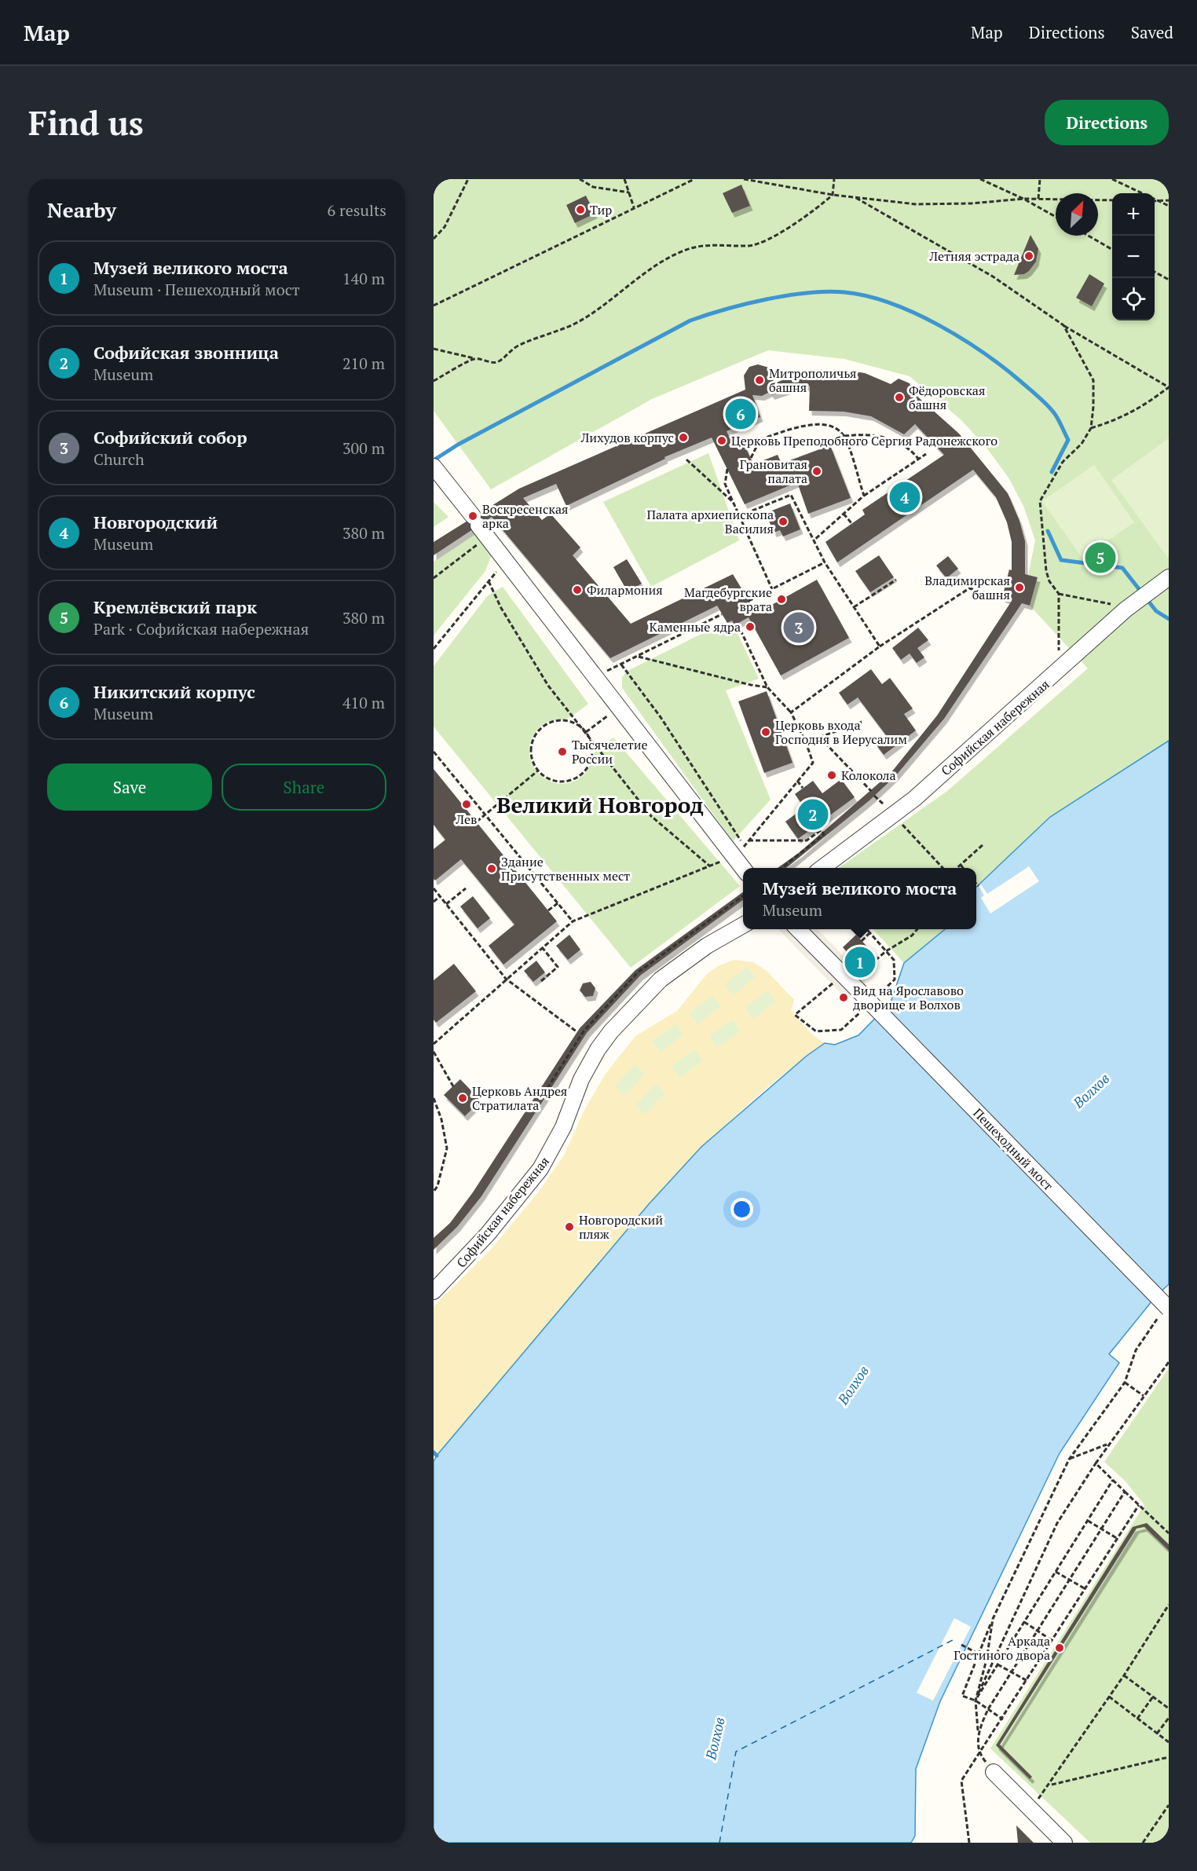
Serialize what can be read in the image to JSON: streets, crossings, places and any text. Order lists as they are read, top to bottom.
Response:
{
  "streets": {
    "street": ["Софийская набережная", "Пешеходный мост"]
  },
  "districts": ["Великий Новгород"],
  "water": ["Волхов"],
  "places": [
    "Тир",
    "Летняя эстрада",
    "Митрополичья башня",
    "Фёдоровская башня",
    "Лихудов корпус",
    "Церковь Преподобного Сергия Радонежского",
    "Грановитая палата",
    "Воскресенская арка",
    "Палата архиепископа Василия",
    "Владимирская башня",
    "Филармония",
    "Магдебургские врата",
    "Каменные ядра",
    "Церковь входа Господня в Иерусалим",
    "Тысячелетие России",
    "Колокола",
    "Лев",
    "Здание Присутственных мест",
    "Вид на Ярославово дворище и Волхов",
    "Церковь Андрея Стратилата",
    "Новгородский пляж",
    "Аркада Гостиного двора"
  ],
  "north": "top right",
  "page": {
    "header": "Map",
    "nav": ["Map", "Directions", "Saved"],
    "buttons": [
      "Directions",
      ["Save", "Share"]
    ],
    "title": "Find us",
    "heading": ["Nearby", "6 results"],
    "map_buttons": ["+", "−"],
    "list": [
      {
        "mark": "1",
        "name": "Музей великого моста",
        "note": "Museum · Пешеходный мост",
        "value": "140 m"
      },
      {
        "mark": "2",
        "name": "Софийская звонница",
        "note": "Museum",
        "value": "210 m"
      },
      {
        "mark": "3",
        "name": "Софийский собор",
        "note": "Church",
        "value": "300 m"
      },
      {
        "mark": "4",
        "name": "Новгородский",
        "note": "Museum",
        "value": "380 m"
      },
      {
        "mark": "5",
        "name": "Кремлёвский парк",
        "note": "Park · Софийская набережная",
        "value": "380 m"
      },
      {
        "mark": "6",
        "name": "Никитский корпус",
        "note": "Museum",
        "value": "410 m"
      }
    ],
    "pins": [
      "6",
      "4",
      "5",
      "3",
      "2",
      "1"
    ],
    "popup": ["Музей великого моста", "Museum"]
  }
}
